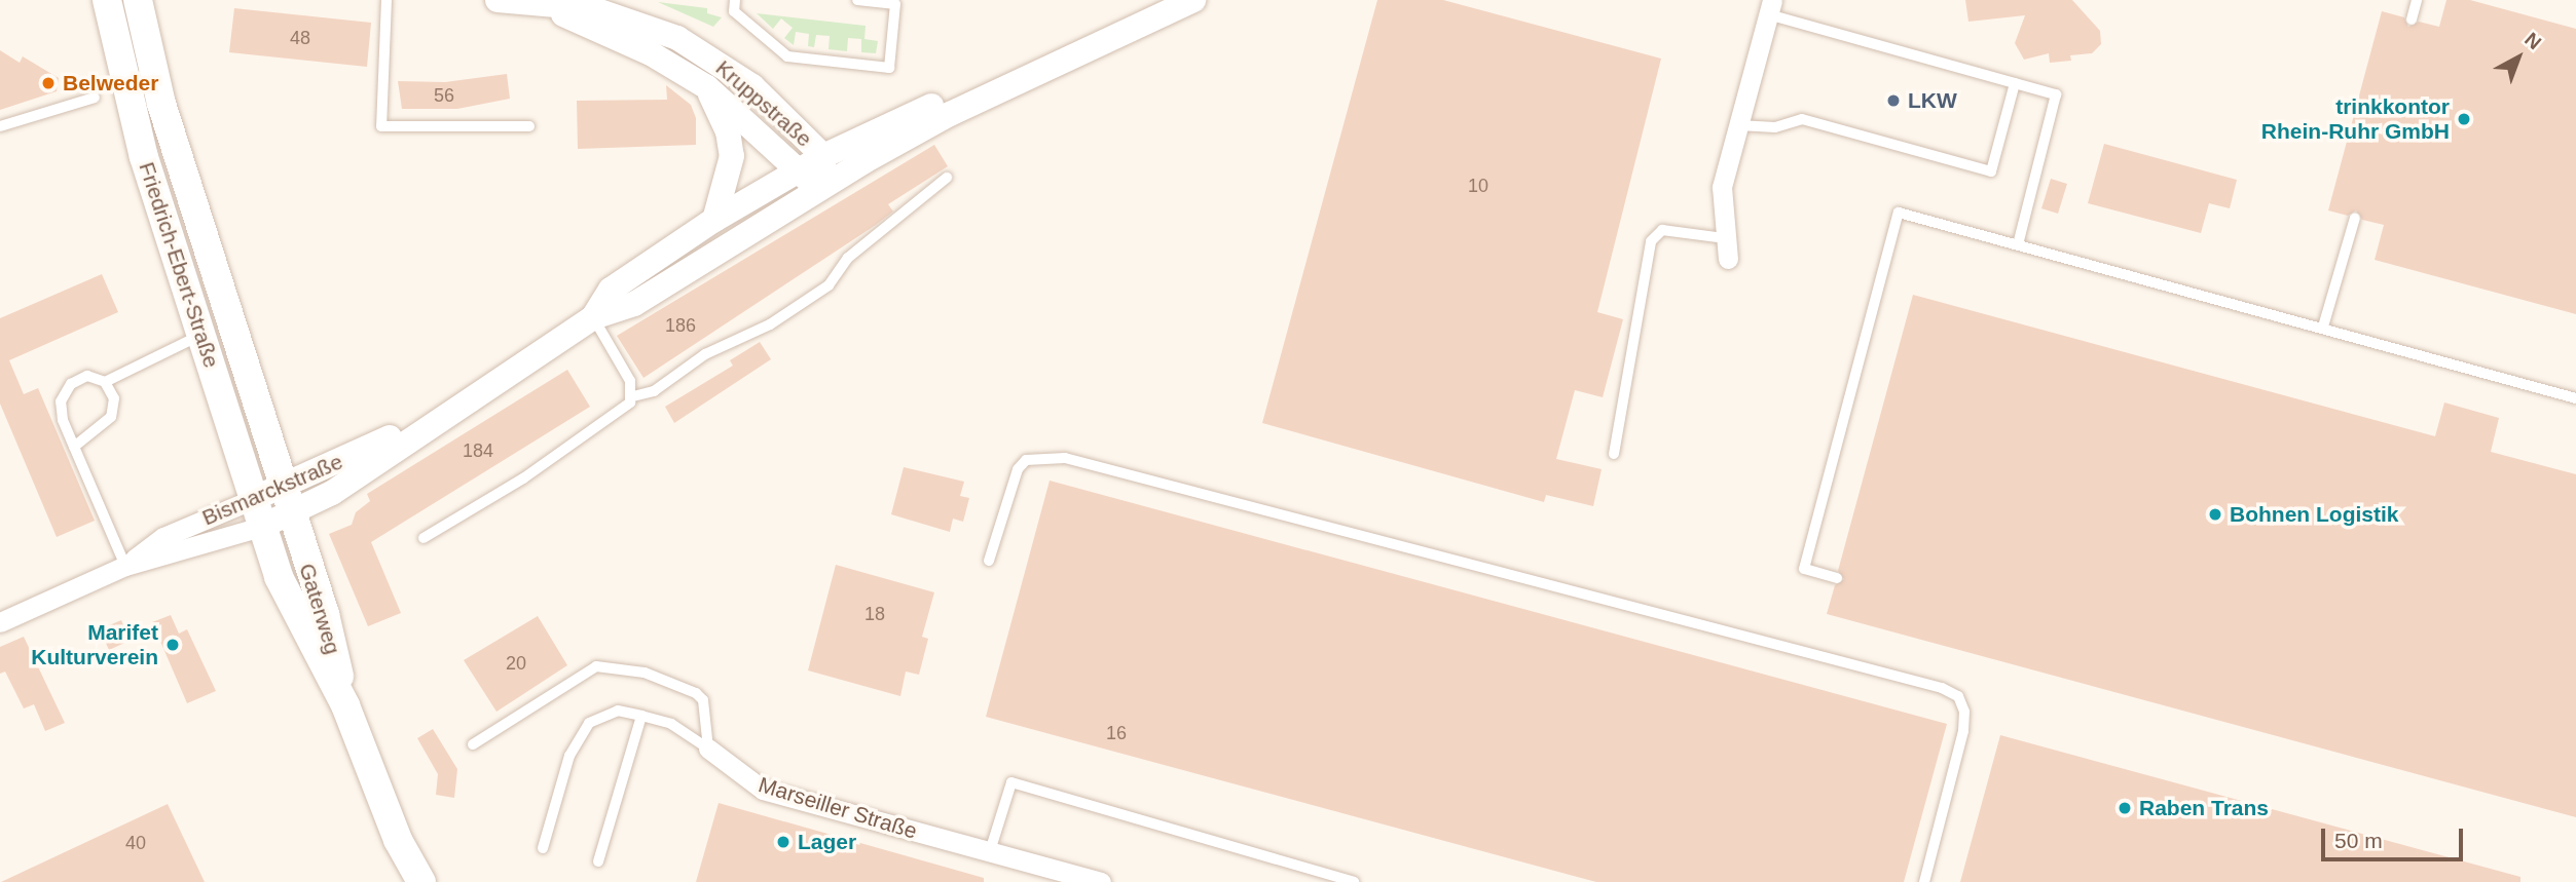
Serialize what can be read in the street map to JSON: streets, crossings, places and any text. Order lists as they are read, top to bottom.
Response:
{
  "streets": {
    "main road": ["Friedrich-Ebert-Straße", "Gaterweg"],
    "street": ["Kruppstraße", "Bismarckstraße", "Marseiller Straße"]
  },
  "crossings": [
    ["Kruppstraße", "Bismarckstraße"],
    ["Friedrich-Ebert-Straße", "Bismarckstraße"],
    ["Friedrich-Ebert-Straße", "Gaterweg"],
    ["Bismarckstraße", "Gaterweg"]
  ],
  "places": [
    "Belweder",
    "LKW",
    "trinkkontor Rhein-Ruhr GmbH",
    "Bohnen Logistik",
    "Marifet Kulturverein",
    "Raben Trans",
    "Lager"
  ],
  "house_numbers": [
    "48",
    "56",
    "10",
    "186",
    "184",
    "18",
    "20",
    "16",
    "40"
  ],
  "scale_bar": "50 m",
  "north": "top right"
}
